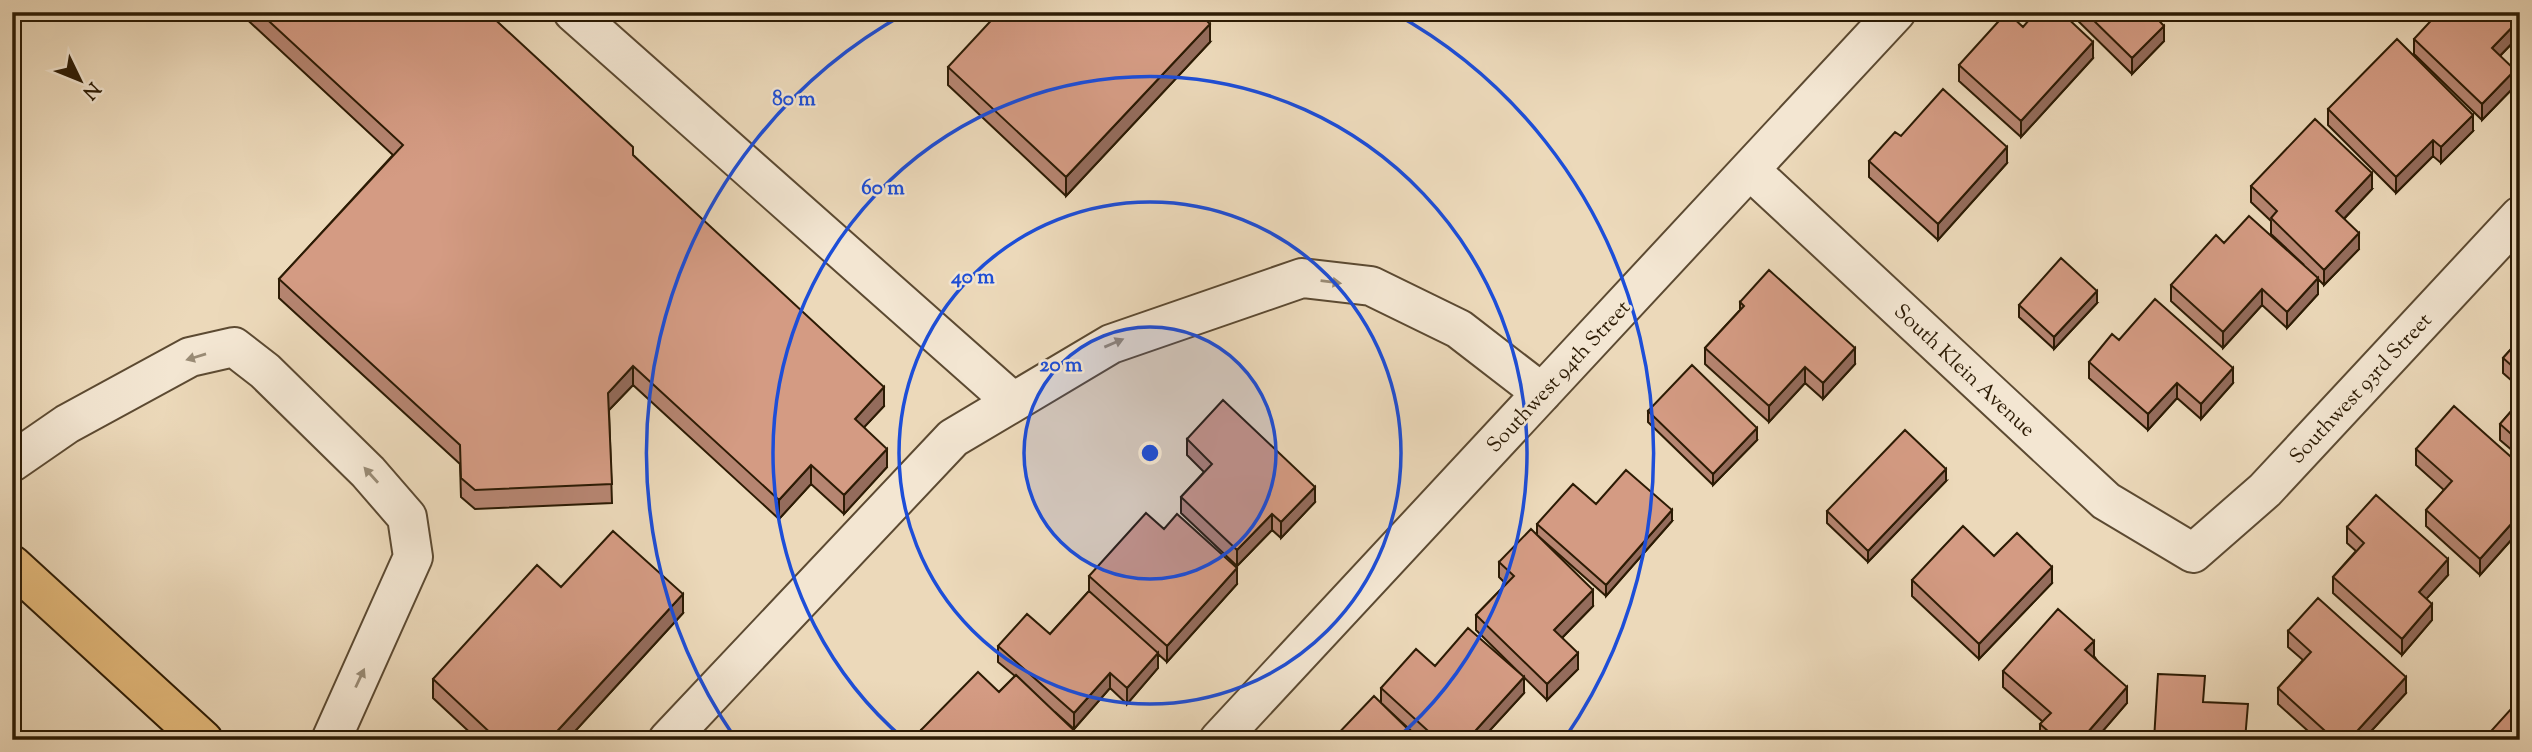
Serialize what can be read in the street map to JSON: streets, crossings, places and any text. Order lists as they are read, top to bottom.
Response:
{
  "streets": {
    "street": ["South Klein Avenue", "Southwest 94th Street", "Southwest 93rd Street"]
  },
  "crossings": [
    ["South Klein Avenue", "Southwest 94th Street"],
    ["South Klein Avenue", "Southwest 93rd Street"]
  ],
  "north": "bottom right",
  "rings": [
    "80 m",
    "60 m",
    "40 m",
    "20 m"
  ]
}
